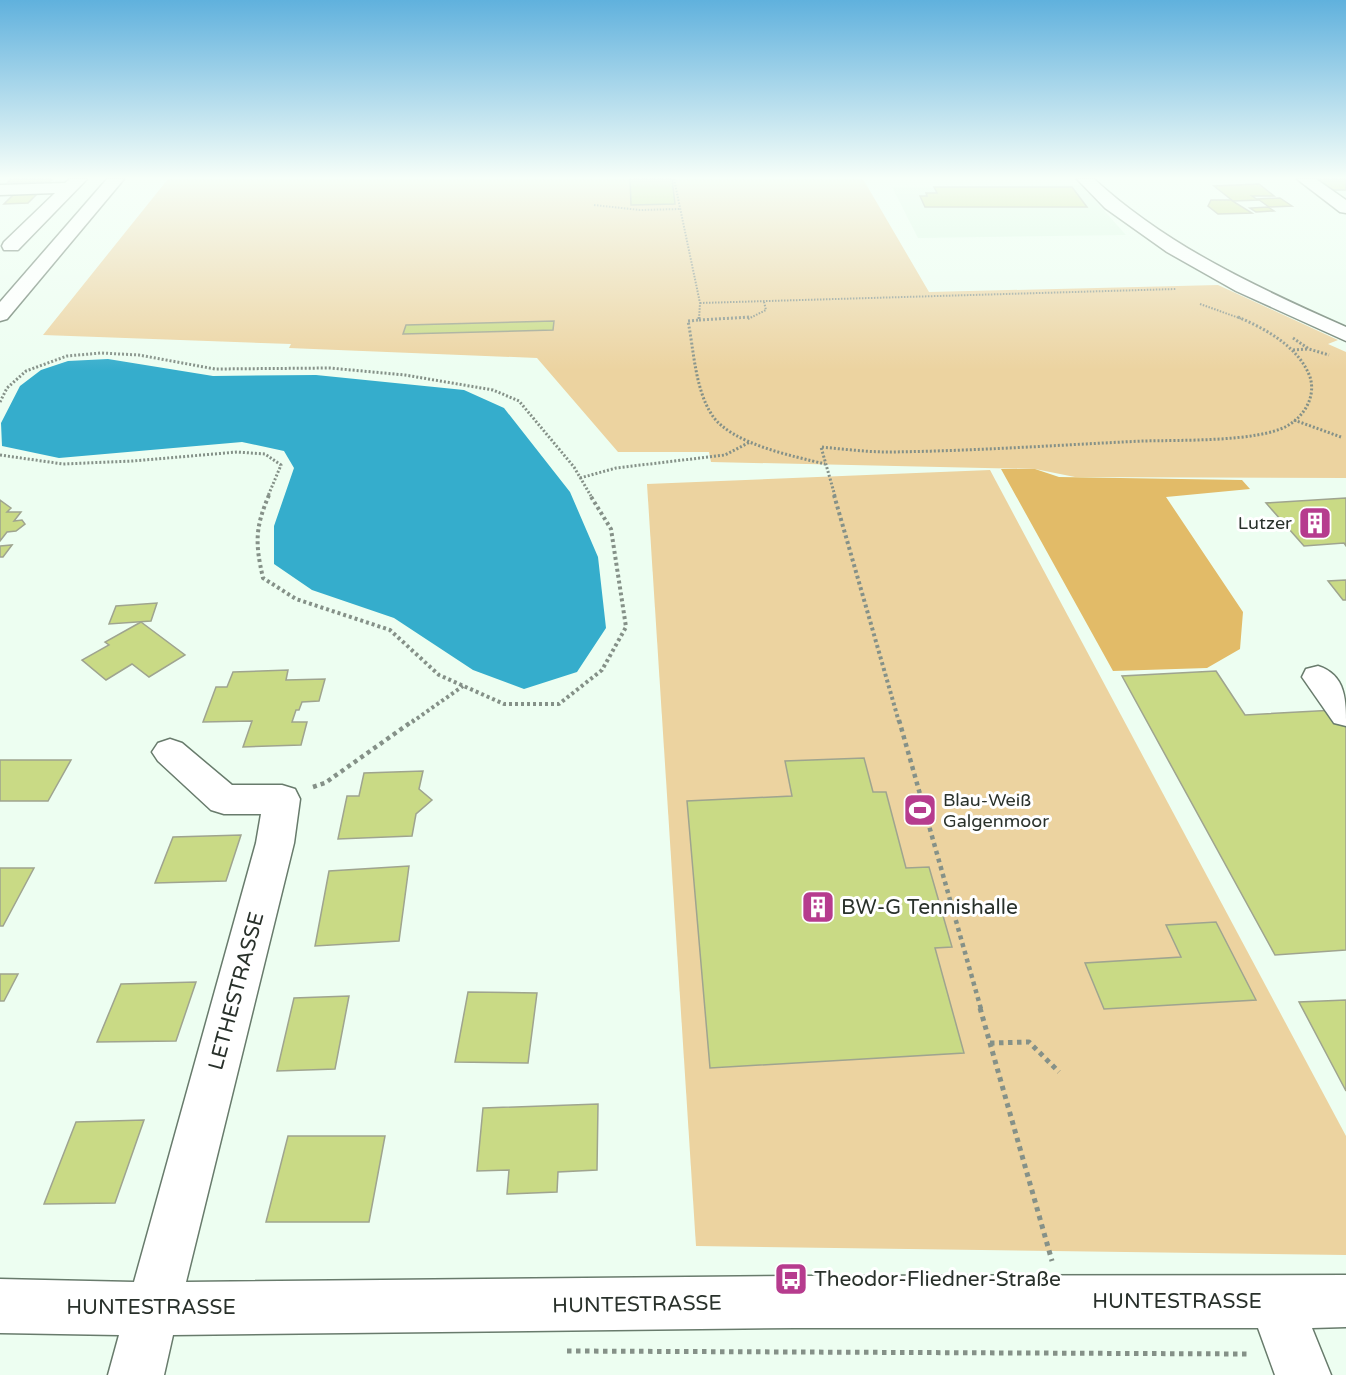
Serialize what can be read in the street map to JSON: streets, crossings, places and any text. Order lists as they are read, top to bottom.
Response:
{
  "streets": {
    "street": ["LETHESTRASSE", "HUNTESTRASSE"]
  },
  "crossings": [
    ["LETHESTRASSE", "HUNTESTRASSE"]
  ],
  "places": {
    "building": ["Lutzer", "BW-G Tennishalle"],
    "sports": ["Blau-Weiß Galgenmoor"],
    "bus stop": ["Theodor-Fliedner-Straße"]
  }
}
